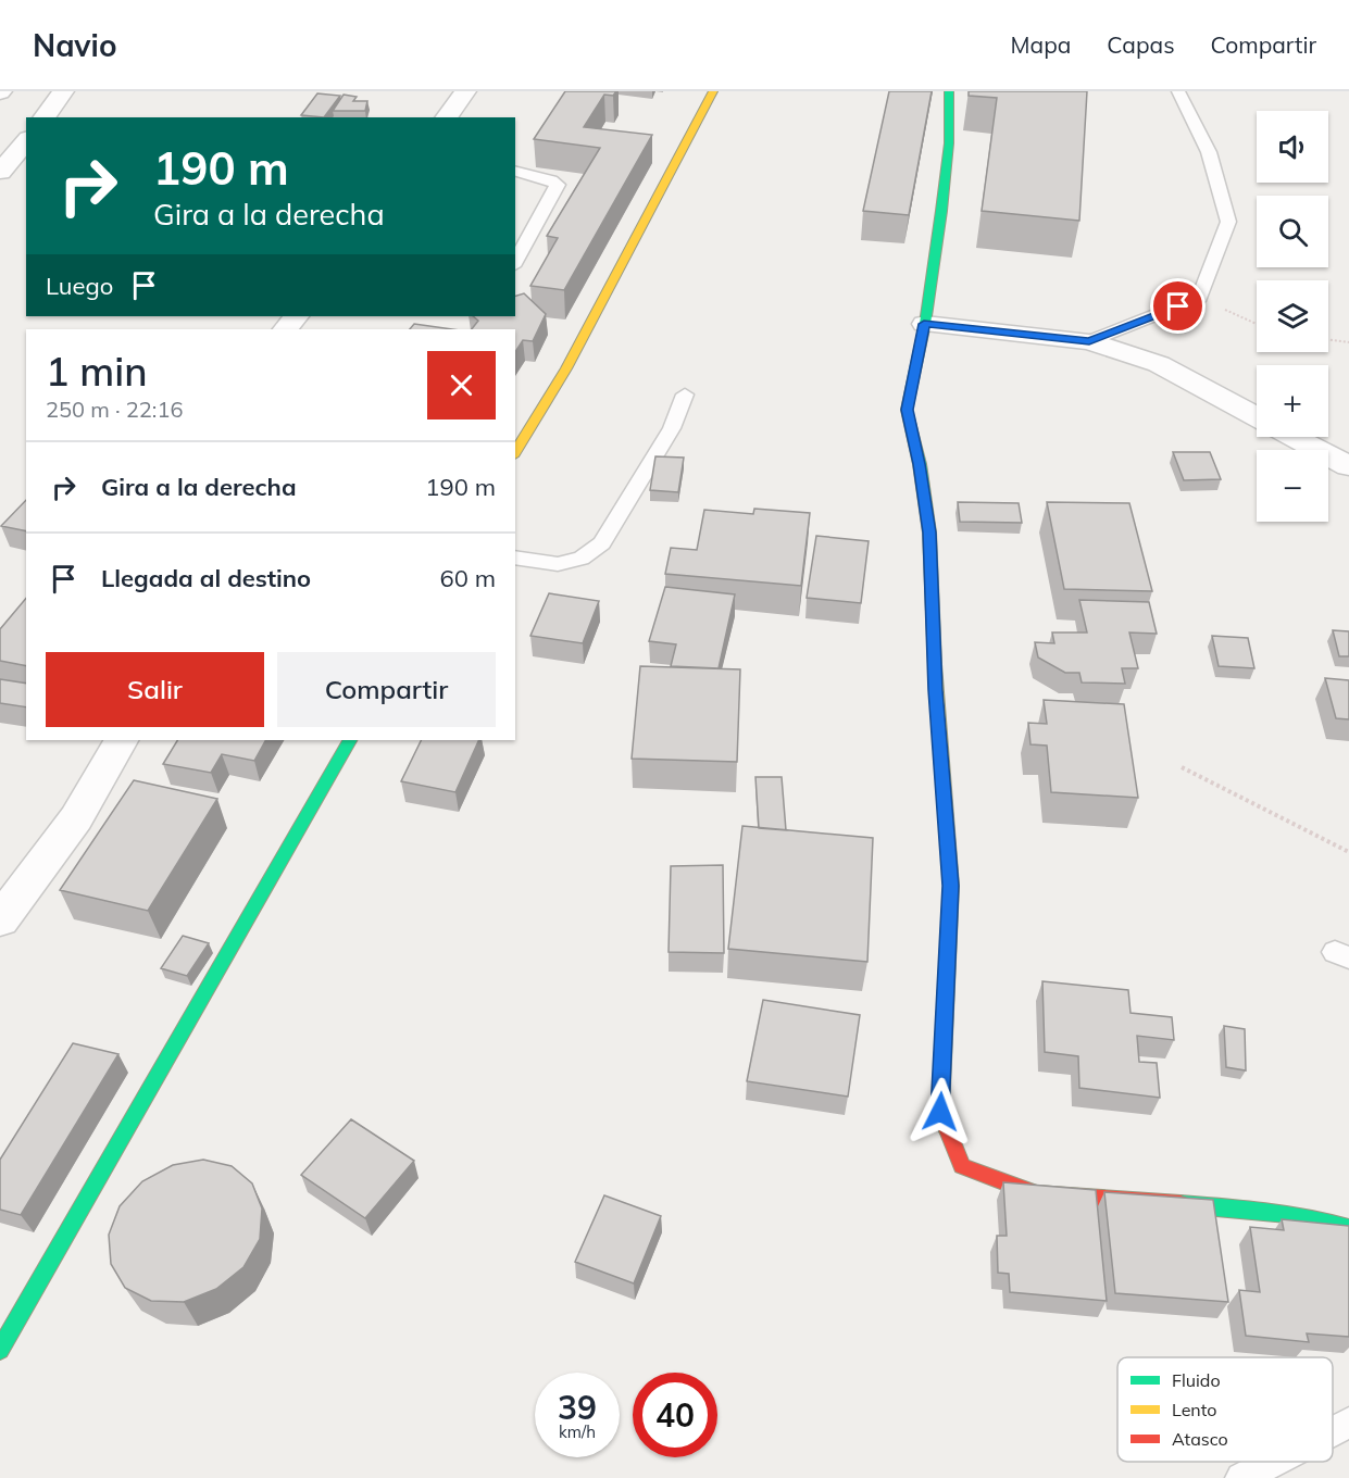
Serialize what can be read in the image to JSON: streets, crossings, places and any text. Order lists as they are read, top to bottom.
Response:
{
  "legend": ["Fluido", "Lento", "Atasco"],
  "page": {
    "header": "Navio",
    "nav": ["Mapa", "Capas", "Compartir"],
    "map_buttons": ["+", "−"],
    "turn": ["190 m", "Gira a la derecha"],
    "then": "Luego",
    "heading": ["1 min", "250 m · 22:16"],
    "list": [
      {
        "name": "Gira a la derecha",
        "value": "190 m"
      },
      {
        "name": "Llegada al destino",
        "value": "60 m"
      }
    ],
    "buttons": ["Salir", "Compartir"],
    "speed": "39 km/h",
    "limit": "40"
  }
}
